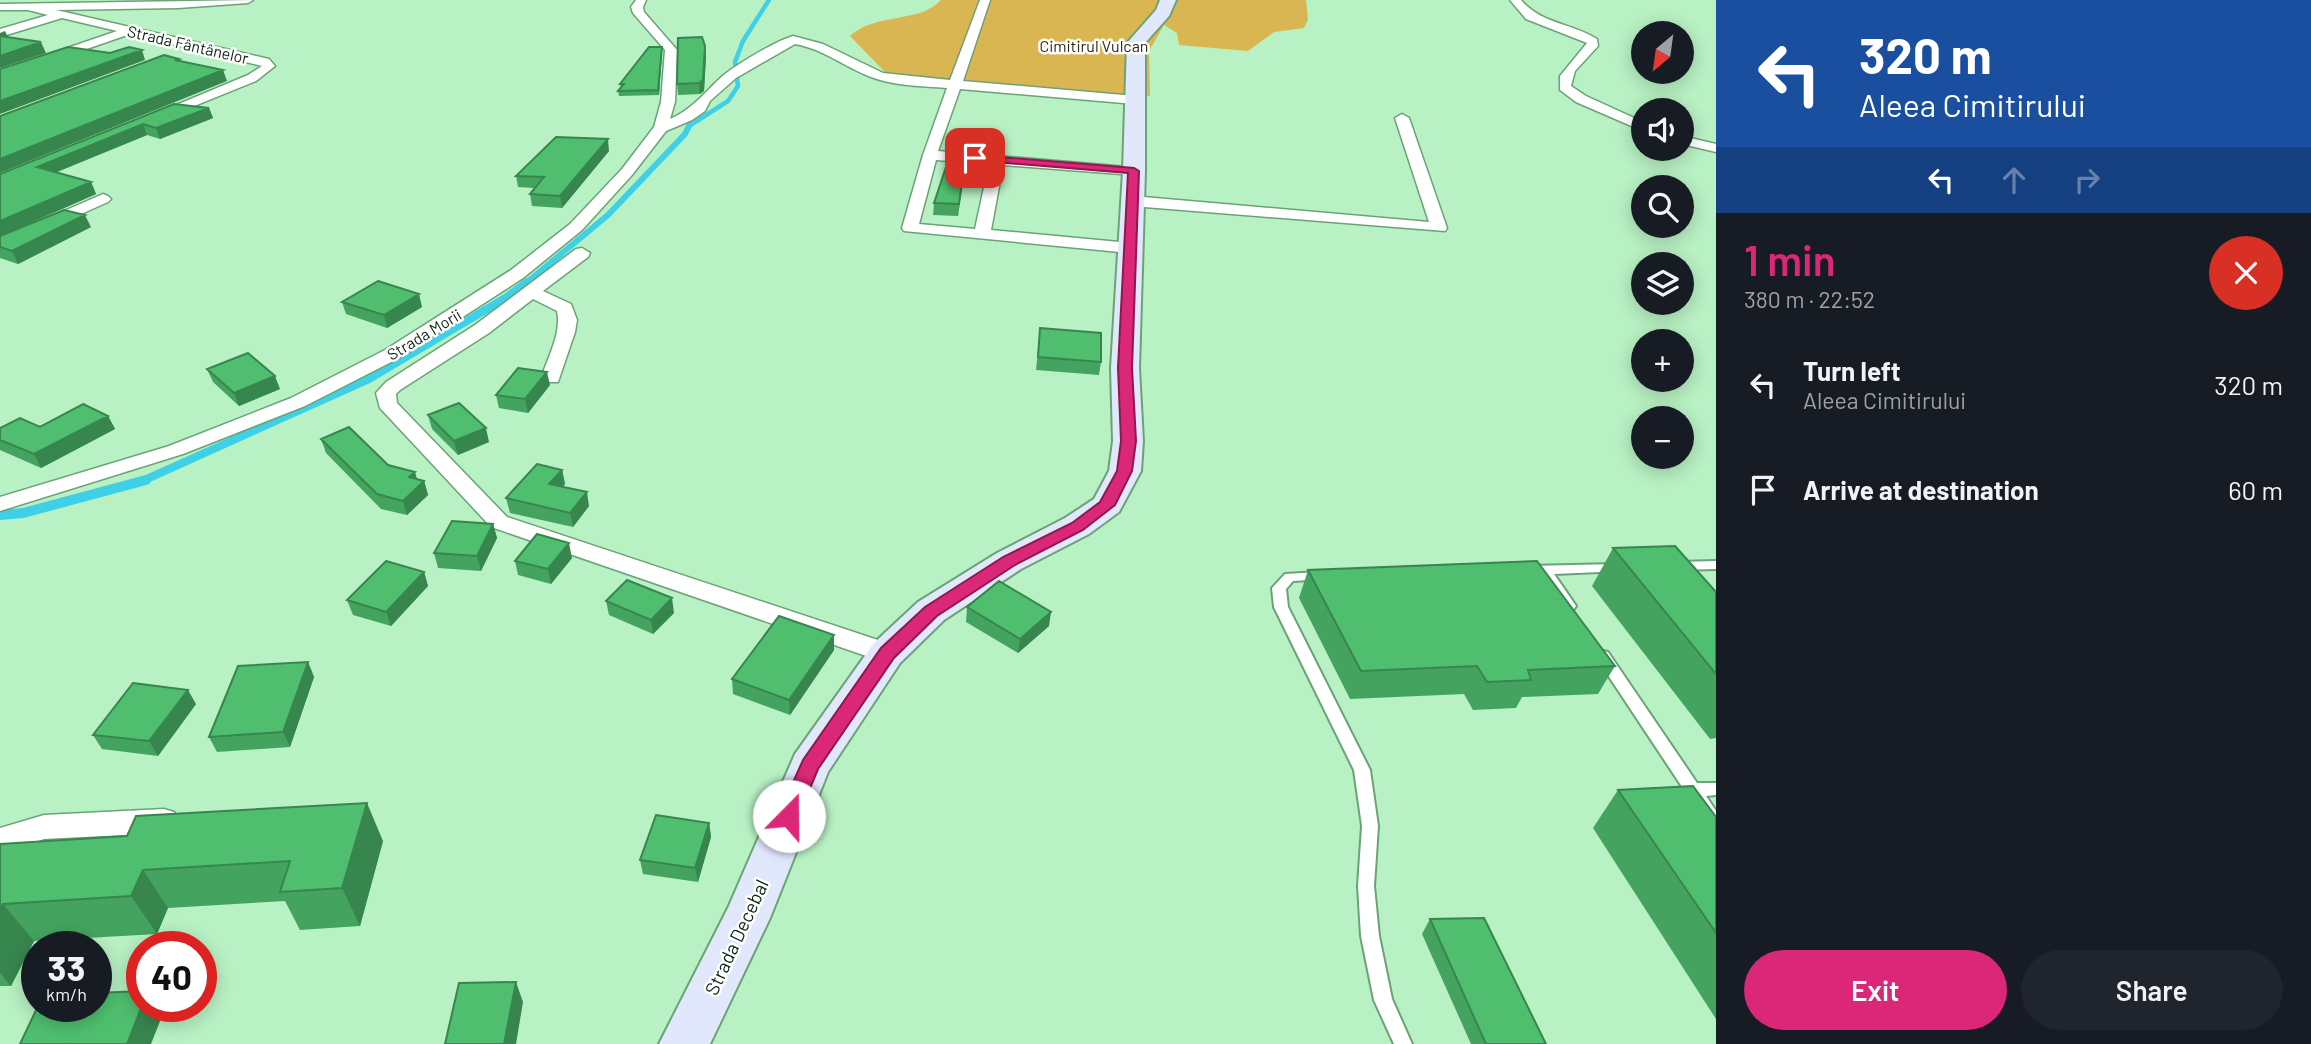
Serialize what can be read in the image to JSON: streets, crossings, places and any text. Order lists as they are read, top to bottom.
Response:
{
  "streets": {
    "street": ["Strada Fântânelor", "Strada Morii", "Strada Decebal"]
  },
  "parks": ["Cimitirul Vulcan"],
  "north": "bottom left",
  "page": {
    "turn": ["320 m", "Aleea Cimitirului"],
    "map_buttons": ["+", "−"],
    "heading": ["1 min", "380 m · 22:52"],
    "list": [
      {
        "name": "Turn left",
        "note": "Aleea Cimitirului",
        "value": "320 m"
      },
      {
        "name": "Arrive at destination",
        "value": "60 m"
      }
    ],
    "speed": "33 km/h",
    "limit": "40",
    "buttons": ["Exit", "Share"]
  }
}
